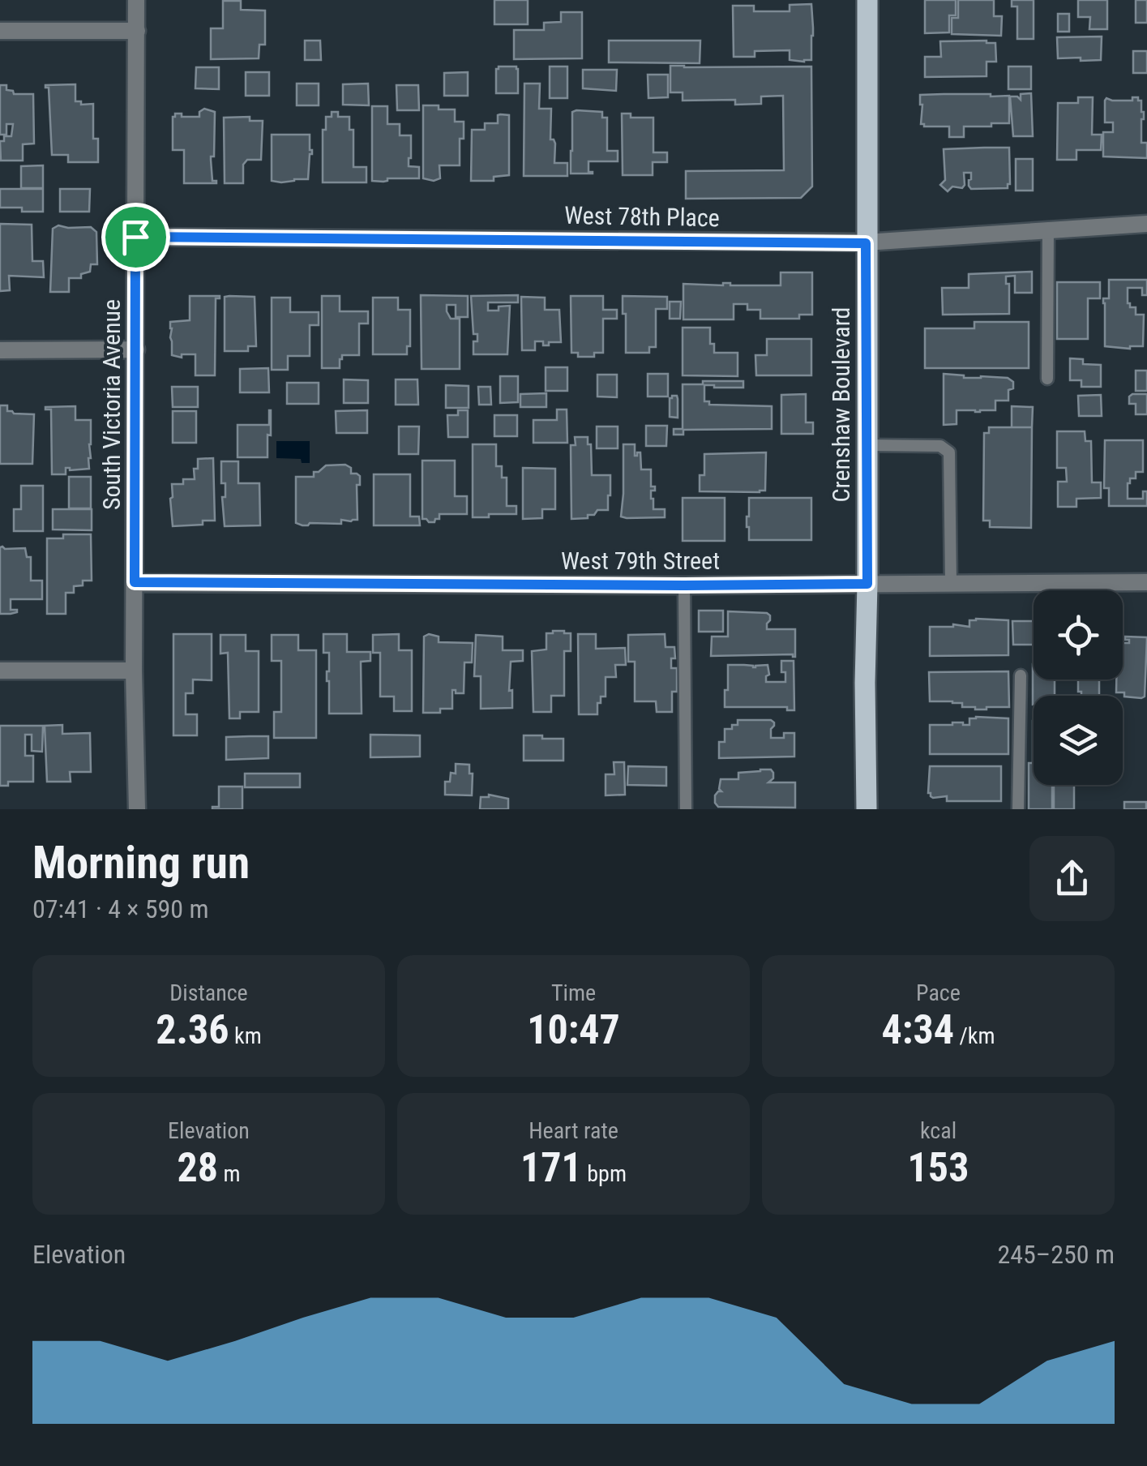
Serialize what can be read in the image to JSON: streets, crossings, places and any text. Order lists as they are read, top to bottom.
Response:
{
  "streets": {
    "main road": ["Crenshaw Boulevard"],
    "street": ["West 78th Place", "South Victoria Avenue", "West 79th Street"]
  },
  "crossings": [
    ["West 78th Place", "South Victoria Avenue"],
    ["West 78th Place", "Crenshaw Boulevard"],
    ["South Victoria Avenue", "West 79th Street"],
    ["Crenshaw Boulevard", "West 79th Street"]
  ],
  "page": {
    "heading": ["Morning run", "07:41 · 4 × 590 m"],
    "stats": [
      ["Distance", "2.36 km"],
      ["Time", "10:47"],
      ["Pace", "4:34 /km"],
      ["Elevation", "28 m"],
      ["Heart rate", "171 bpm"],
      ["kcal", "153"]
    ],
    "chart": ["Elevation", "245–250 m"]
  }
}
